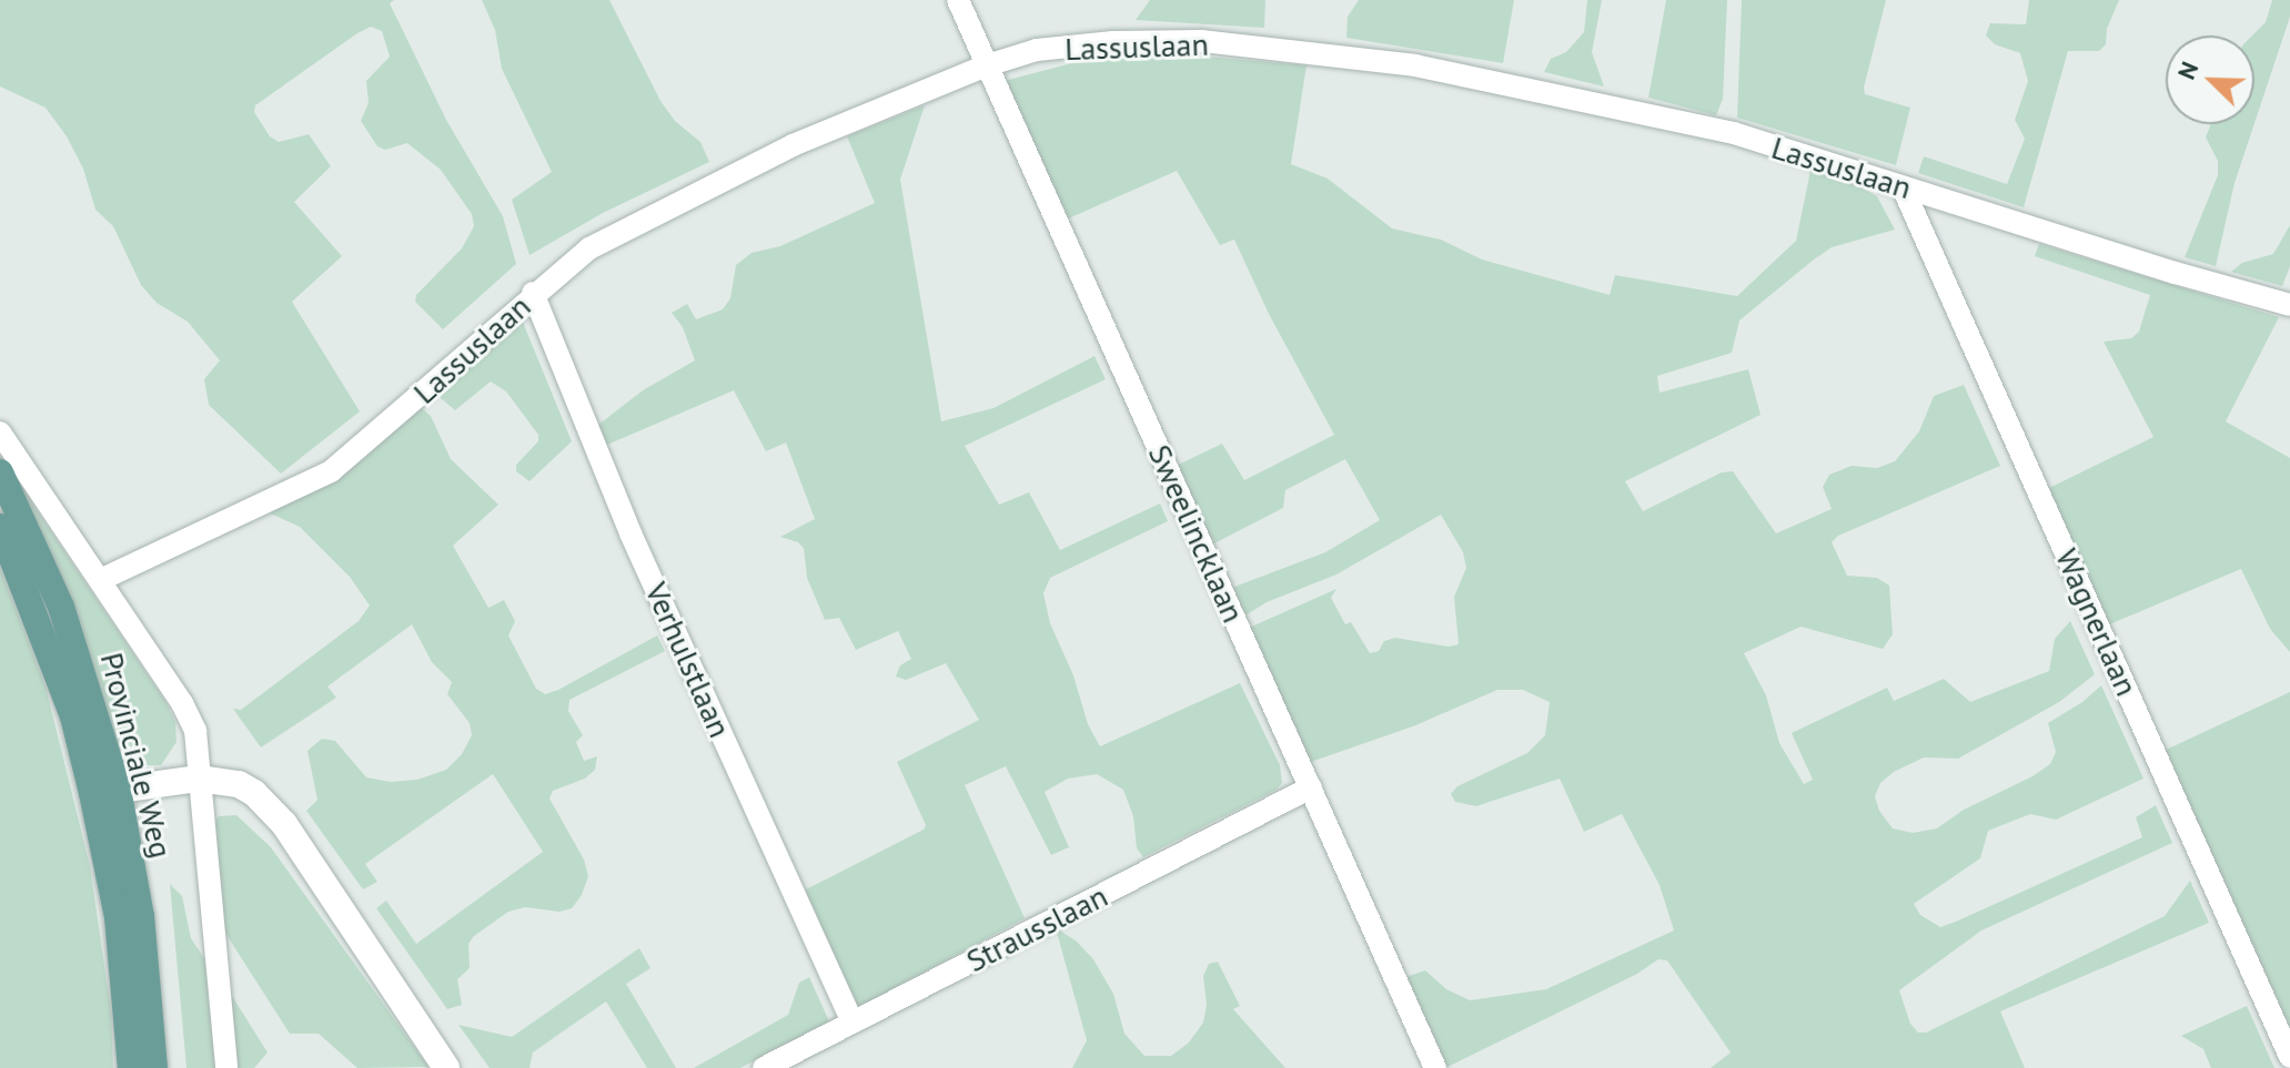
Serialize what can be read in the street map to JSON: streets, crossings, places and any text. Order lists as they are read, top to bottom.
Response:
{
  "streets": {
    "main road": ["Provinciale Weg"],
    "street": [
      "Lassuslaan",
      "Sweelincklaan",
      "Wagnerlaan",
      "Verhulstlaan",
      "Strausslaan"
    ]
  },
  "crossings": [
    ["Lassuslaan", "Sweelincklaan"],
    ["Lassuslaan", "Wagnerlaan"],
    ["Lassuslaan", "Verhulstlaan"],
    ["Sweelincklaan", "Strausslaan"],
    ["Verhulstlaan", "Strausslaan"]
  ],
  "north": "top left"
}
